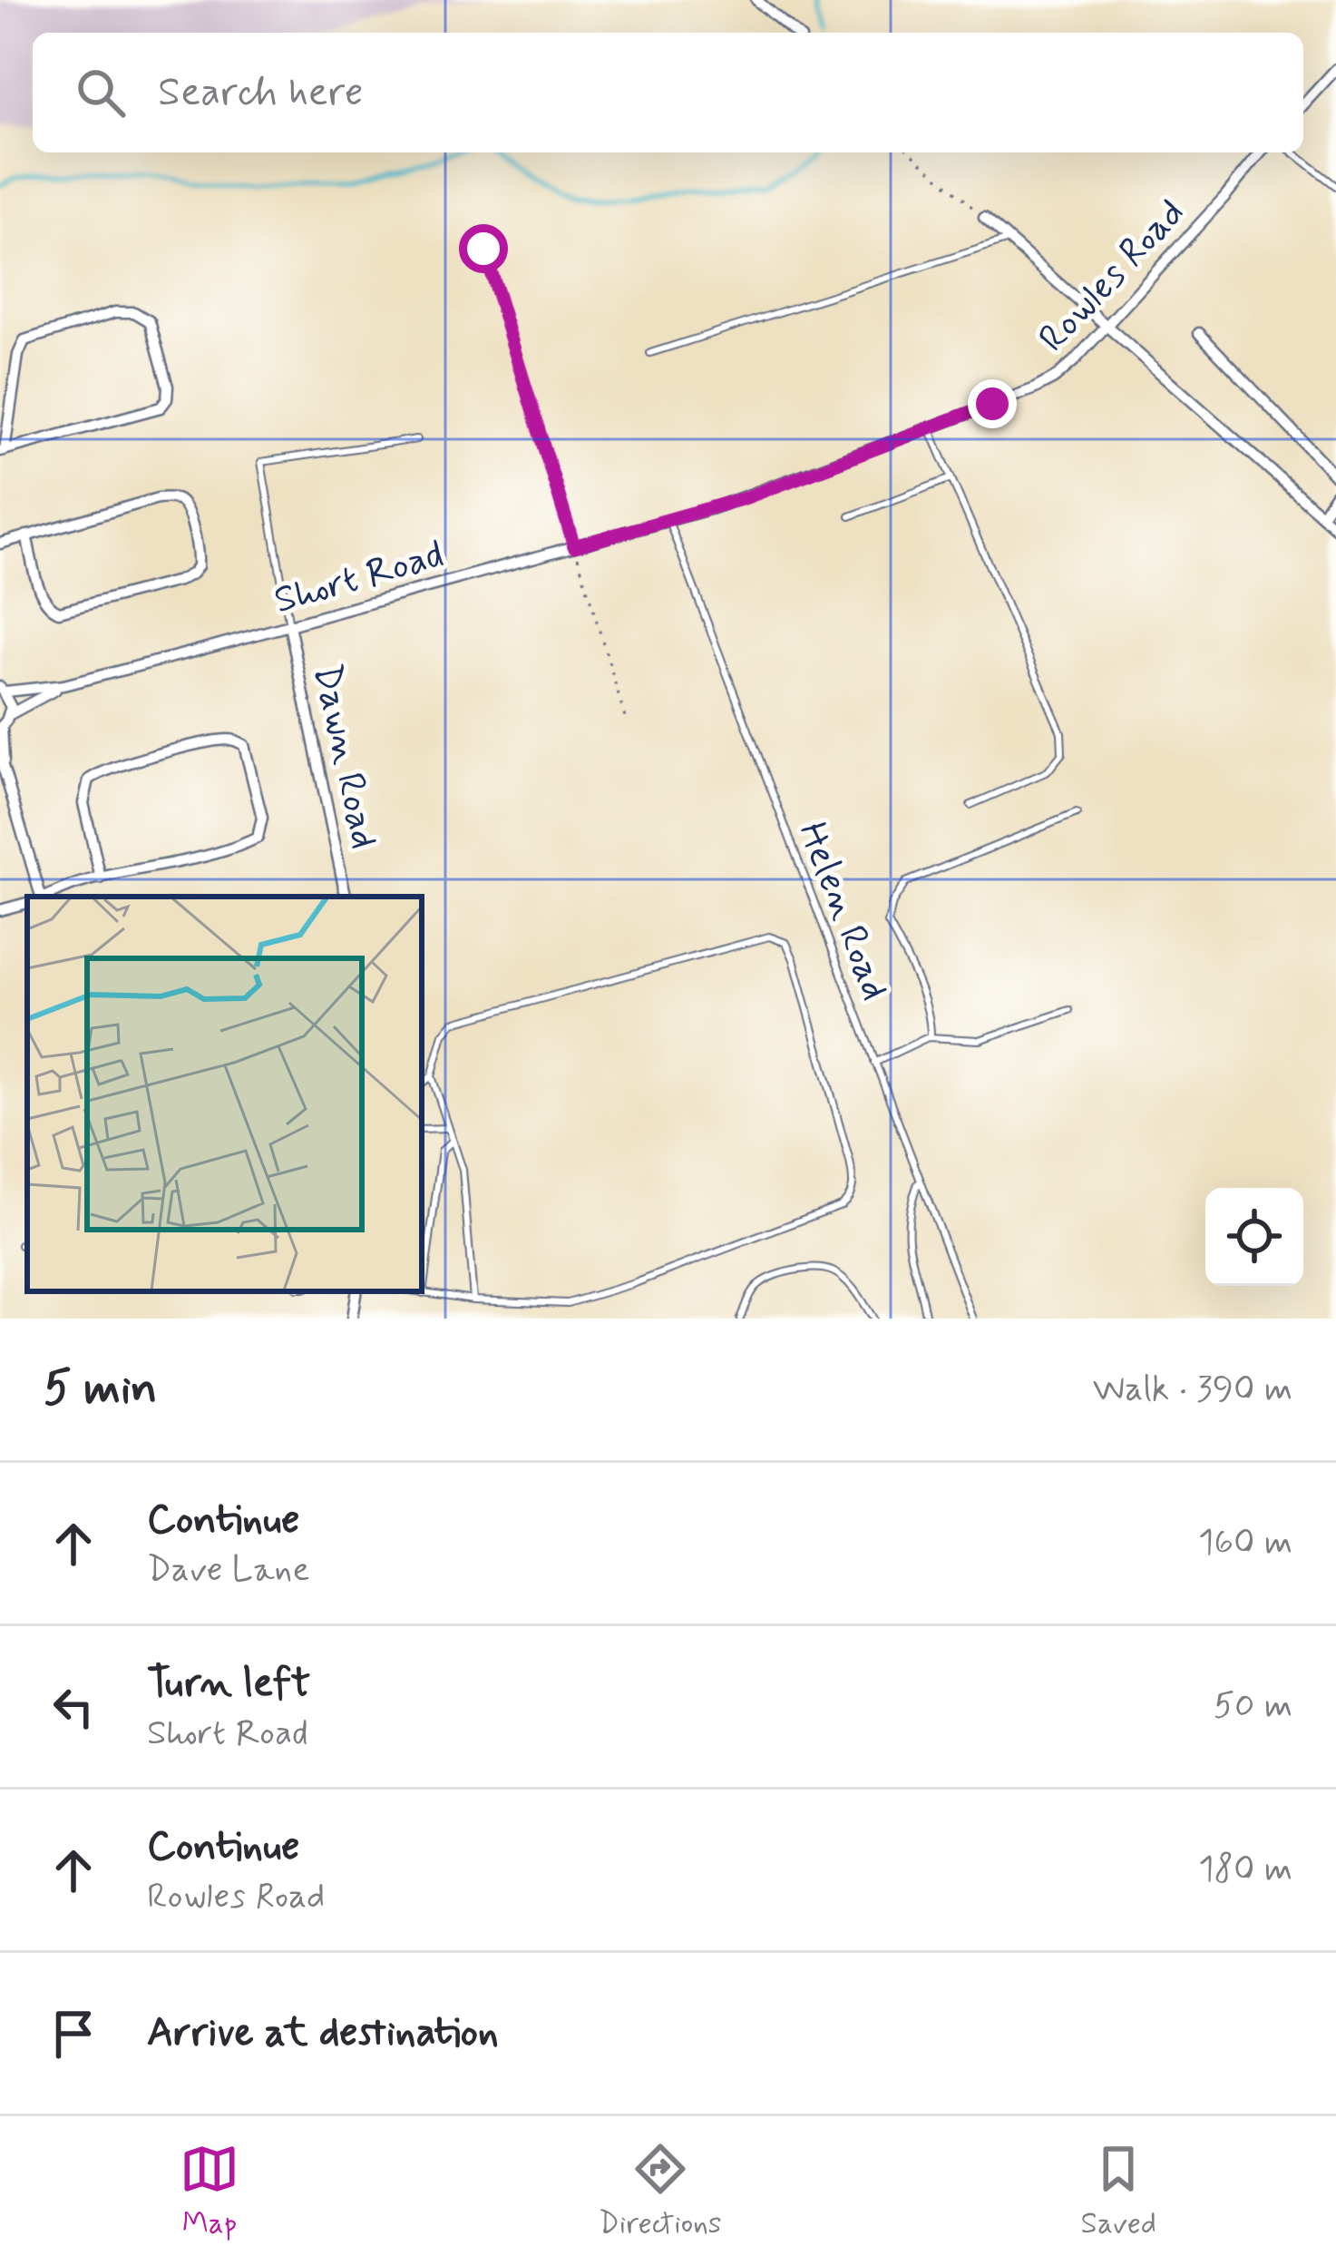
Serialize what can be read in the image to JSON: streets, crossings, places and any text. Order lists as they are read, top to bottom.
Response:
{
  "streets": {
    "street": ["Rowles Road", "Short Road", "Dawn Road"],
    "lane": ["Helen Road"]
  },
  "crossings": [
    ["Rowles Road", "Short Road"],
    ["Rowles Road", "Helen Road"],
    ["Short Road", "Dawn Road"],
    ["Short Road", "Helen Road"]
  ],
  "page": {
    "search": "Search here",
    "heading": ["5 min", "Walk · 390 m"],
    "list": [
      ["Continue", "Dave Lane", "160 m"],
      ["Turn left", "Short Road", "50 m"],
      ["Continue", "Rowles Road", "180 m"],
      "Arrive at destination"
    ],
    "nav": ["Map", "Directions", "Saved"]
  }
}
